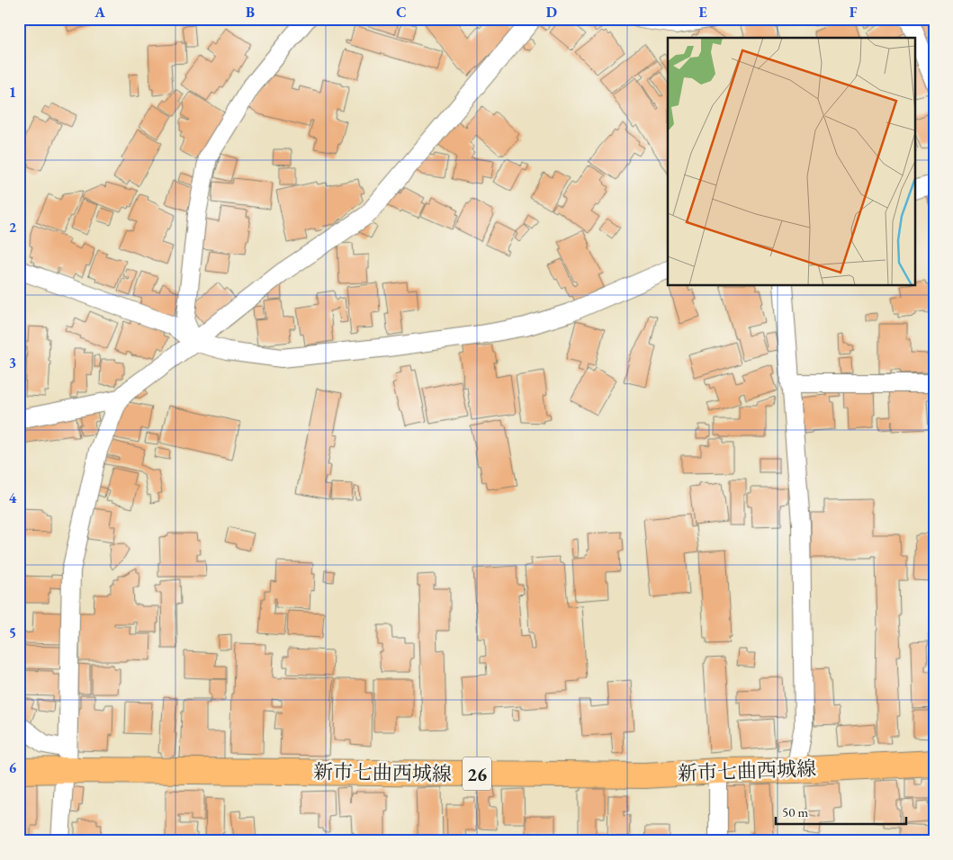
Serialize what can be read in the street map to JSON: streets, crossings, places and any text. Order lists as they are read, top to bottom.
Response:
{
  "streets": {
    "main road": ["新市七曲西城線", "26"]
  },
  "scale_bar": "50 m",
  "grid": {
    "columns": [
      "A",
      "B",
      "C",
      "D",
      "E",
      "F"
    ],
    "rows": [
      "1",
      "2",
      "3",
      "4",
      "5",
      "6"
    ]
  }
}
